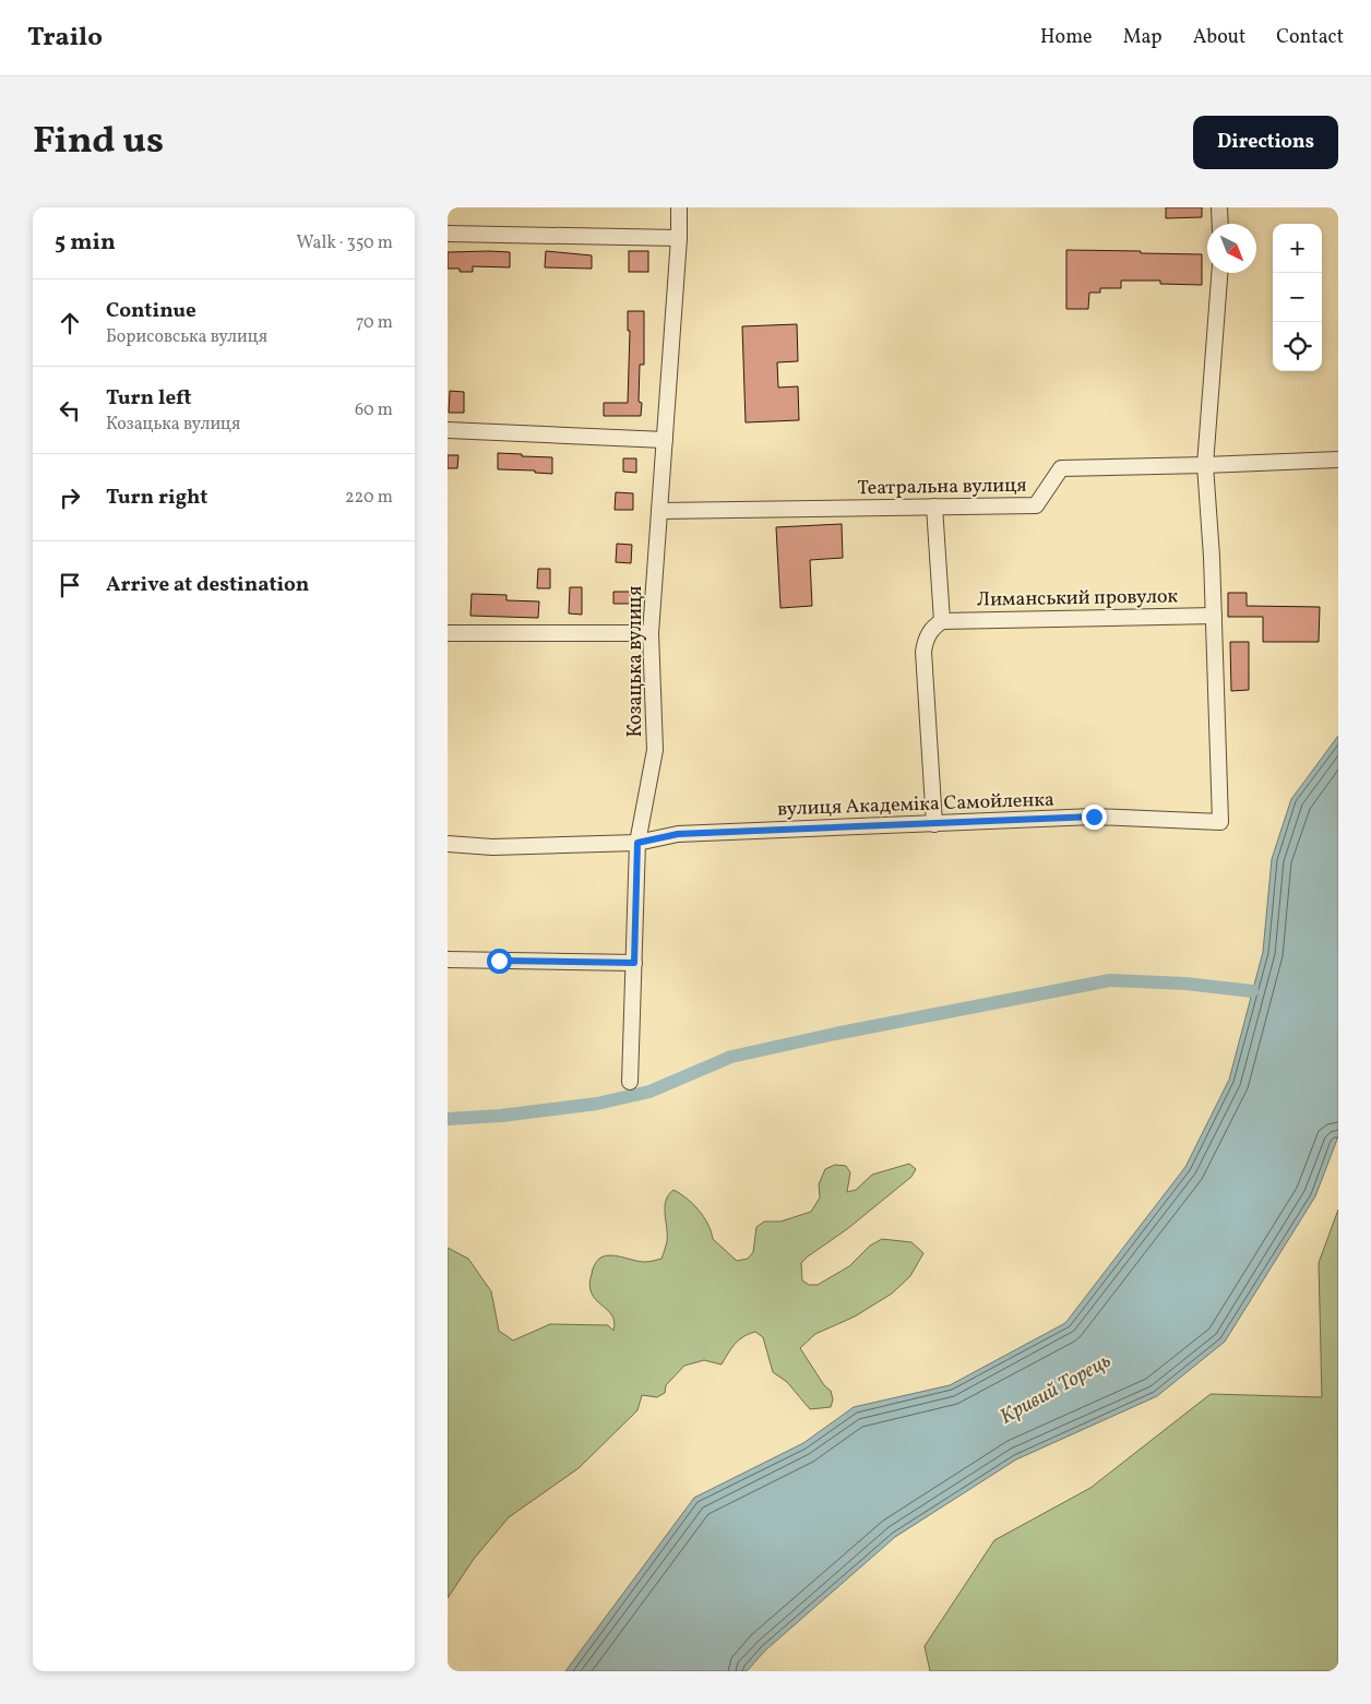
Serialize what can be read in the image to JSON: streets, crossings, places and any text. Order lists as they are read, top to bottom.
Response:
{
  "streets": {
    "street": [
      "Театральна вулиця",
      "Лиманський провулок",
      "Козацька вулиця",
      "вулиця Академіка Самойленка"
    ]
  },
  "crossings": [
    ["Театральна вулиця", "Козацька вулиця"],
    ["Театральна вулиця", "вулиця Академіка Самойленка"],
    ["Лиманський провулок", "вулиця Академіка Самойленка"],
    ["Козацька вулиця", "вулиця Академіка Самойленка"]
  ],
  "water": ["Кривий Торець"],
  "north": "bottom right",
  "page": {
    "header": "Trailo",
    "nav": [
      "Home",
      "Map",
      "About",
      "Contact"
    ],
    "title": "Find us",
    "buttons": "Directions",
    "heading": ["5 min", "Walk · 350 m"],
    "map_buttons": ["+", "−"],
    "list": [
      ["Continue", "Борисовська вулиця", "70 m"],
      ["Turn left", "Козацька вулиця", "60 m"],
      ["Turn right", "220 m"],
      "Arrive at destination"
    ]
  }
}
